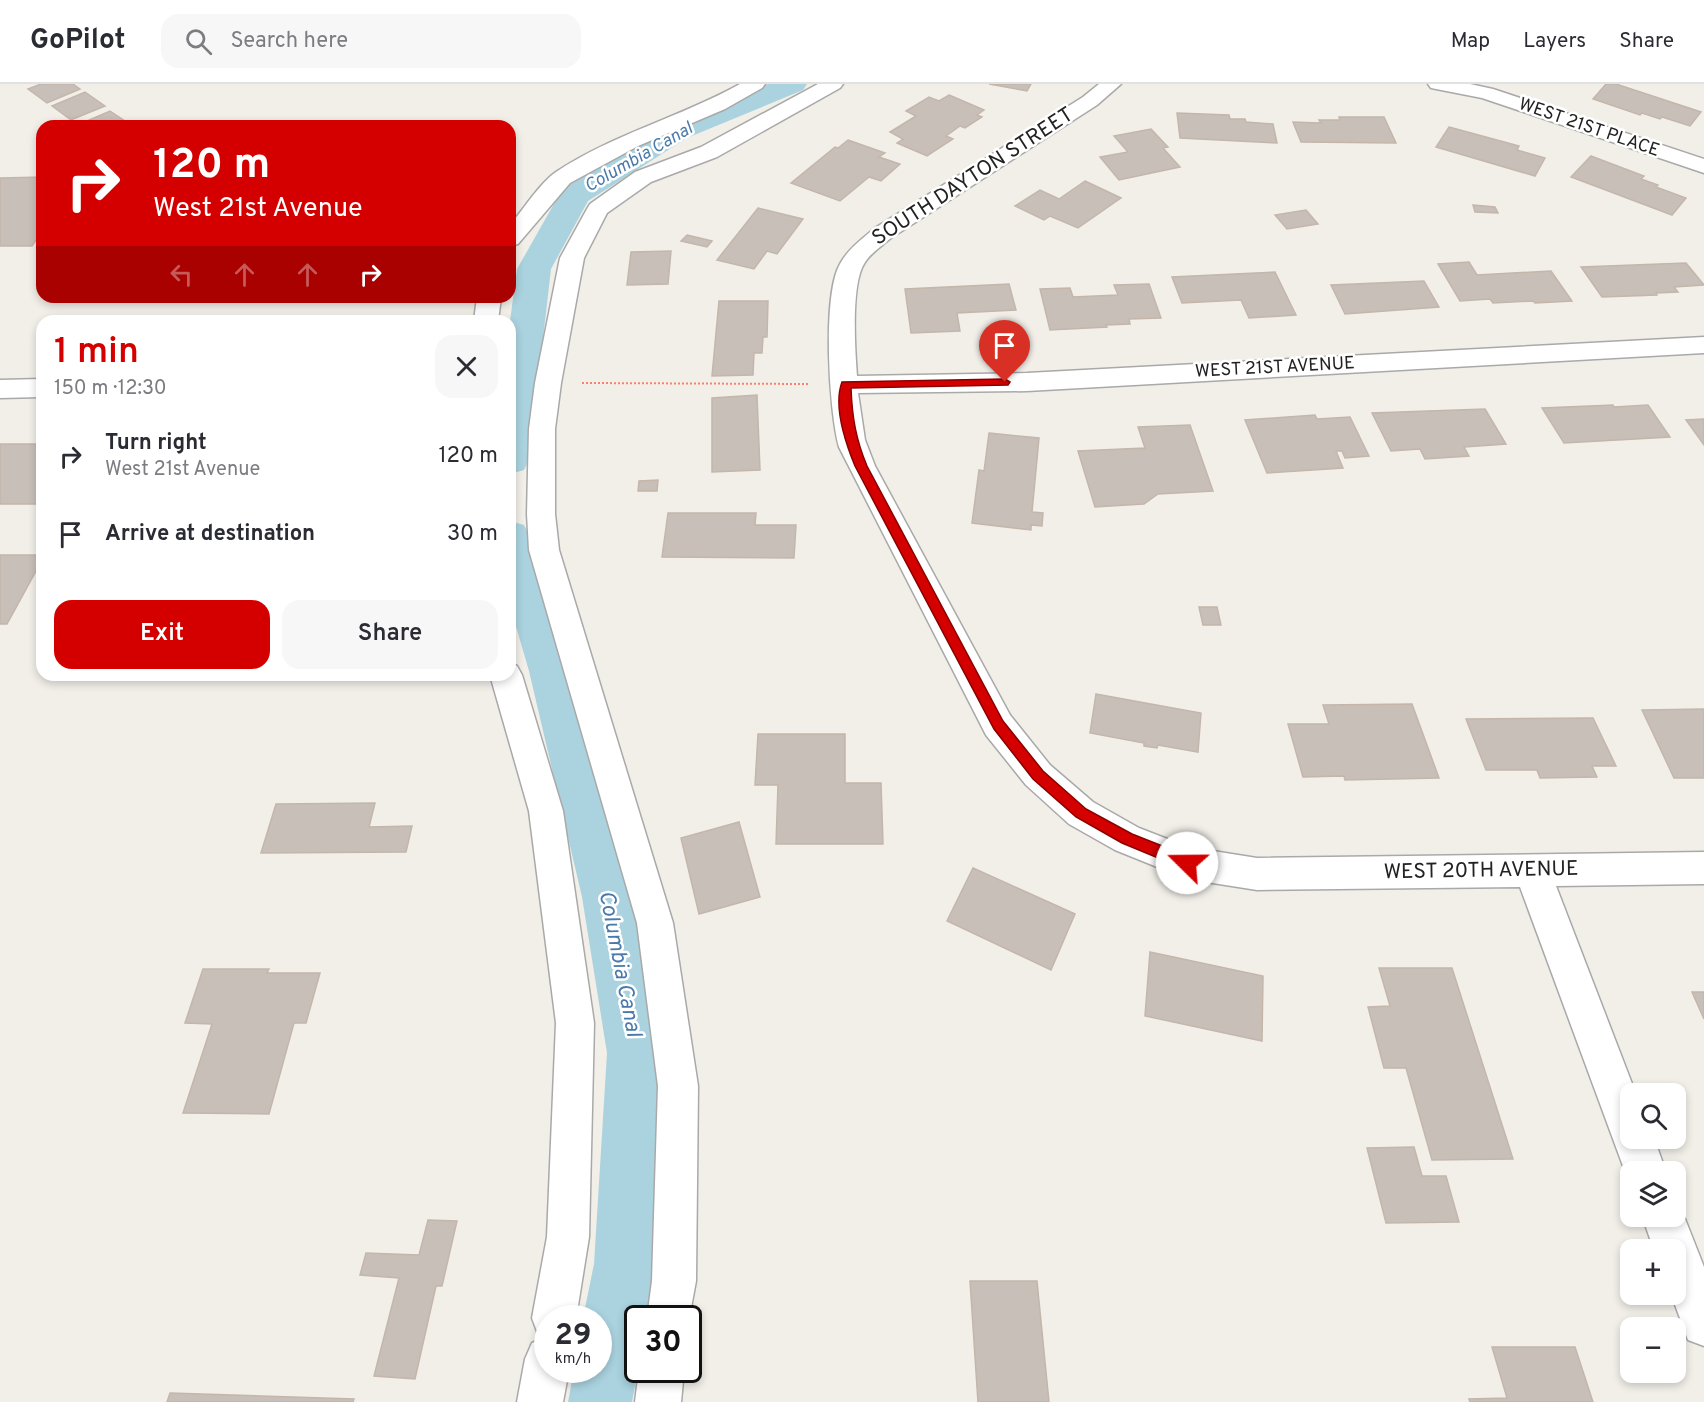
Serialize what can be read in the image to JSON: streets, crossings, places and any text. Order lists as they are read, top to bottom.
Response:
{
  "streets": {
    "street": [
      "WEST 21ST PLACE",
      "SOUTH DAYTON STREET",
      "WEST 21ST AVENUE",
      "WEST 20TH AVENUE"
    ]
  },
  "crossings": [
    ["SOUTH DAYTON STREET", "WEST 21ST AVENUE"],
    ["SOUTH DAYTON STREET", "WEST 20TH AVENUE"]
  ],
  "water": ["Columbia Canal"],
  "page": {
    "header": "GoPilot",
    "search": "Search here",
    "nav": ["Map", "Layers", "Share"],
    "turn": ["120 m", "West 21st Avenue"],
    "heading": ["1 min", "150 m · 12:30"],
    "list": [
      {
        "name": "Turn right",
        "note": "West 21st Avenue",
        "value": "120 m"
      },
      {
        "name": "Arrive at destination",
        "value": "30 m"
      }
    ],
    "buttons": ["Exit", "Share"],
    "map_buttons": ["+", "−"],
    "speed": "29 km/h",
    "limit": "30"
  }
}
